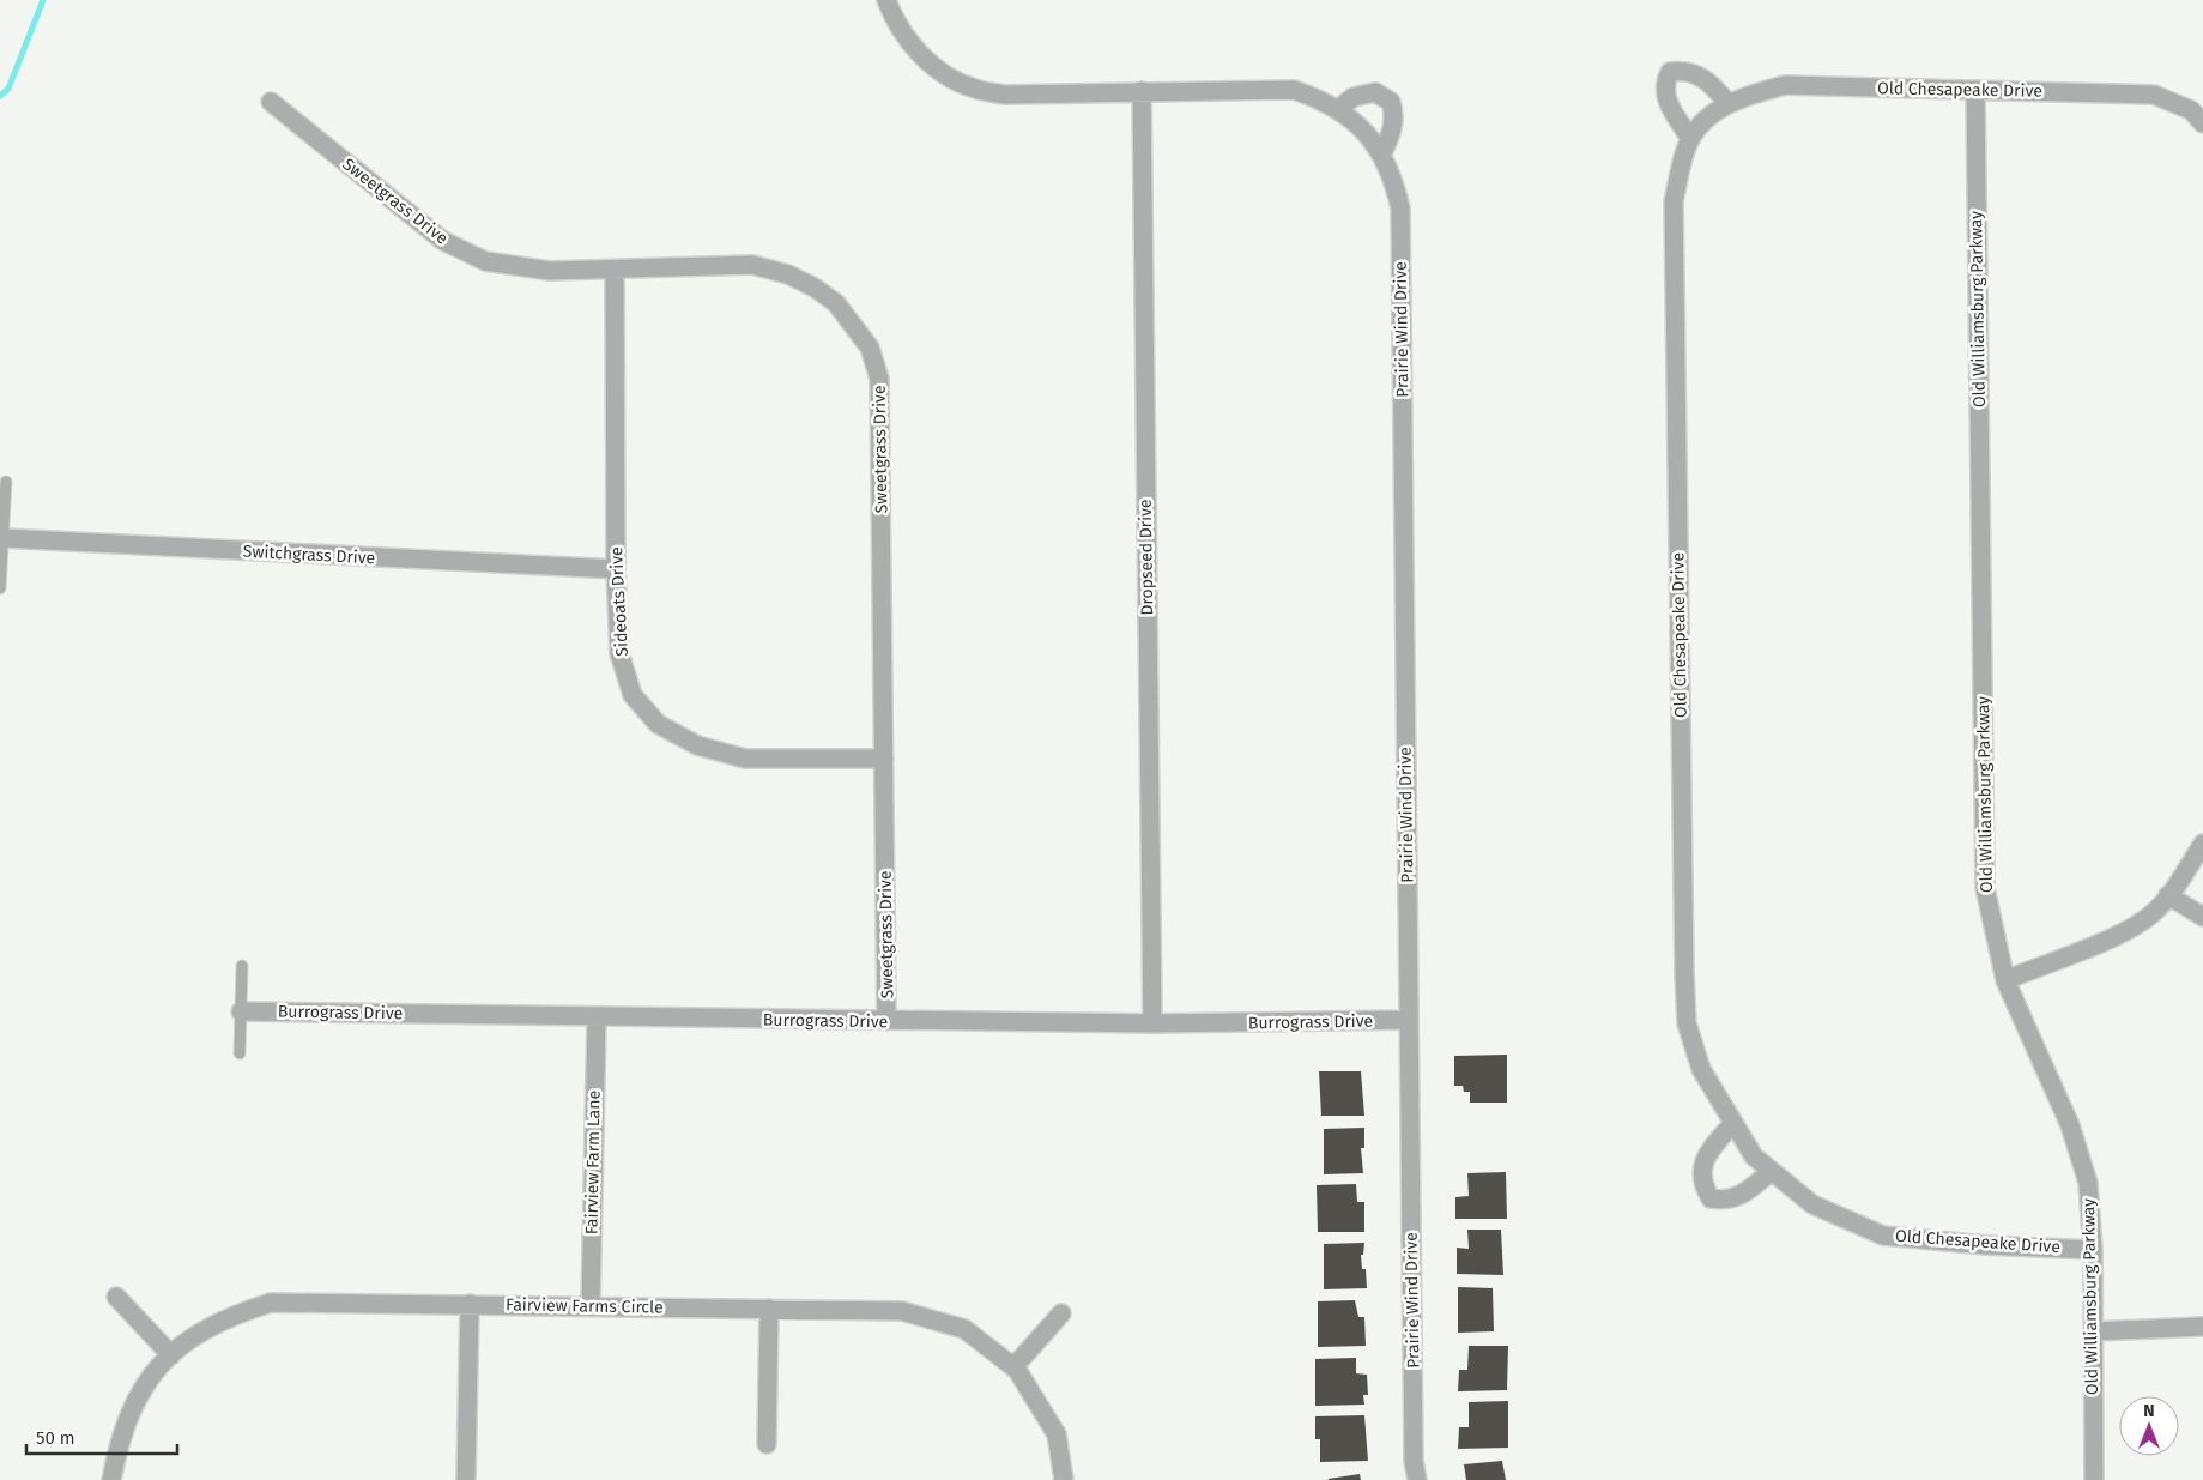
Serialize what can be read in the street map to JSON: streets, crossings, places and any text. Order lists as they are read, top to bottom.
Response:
{
  "streets": {
    "street": [
      "Old Chesapeake Drive",
      "Sweetgrass Drive",
      "Old Williamsburg Parkway",
      "Prairie Wind Drive",
      "Switchgrass Drive",
      "Dropseed Drive",
      "Sideoats Drive",
      "Burrograss Drive",
      "Fairview Farm Lane",
      "Fairview Farms Circle"
    ]
  },
  "crossings": [
    ["Old Chesapeake Drive", "Old Williamsburg Parkway"],
    ["Sweetgrass Drive", "Sideoats Drive"],
    ["Sweetgrass Drive", "Burrograss Drive"],
    ["Prairie Wind Drive", "Dropseed Drive"],
    ["Prairie Wind Drive", "Burrograss Drive"],
    ["Switchgrass Drive", "Sideoats Drive"],
    ["Dropseed Drive", "Burrograss Drive"],
    ["Burrograss Drive", "Fairview Farm Lane"],
    ["Fairview Farm Lane", "Fairview Farms Circle"]
  ],
  "scale_bar": "50 m",
  "north": "top"
}
